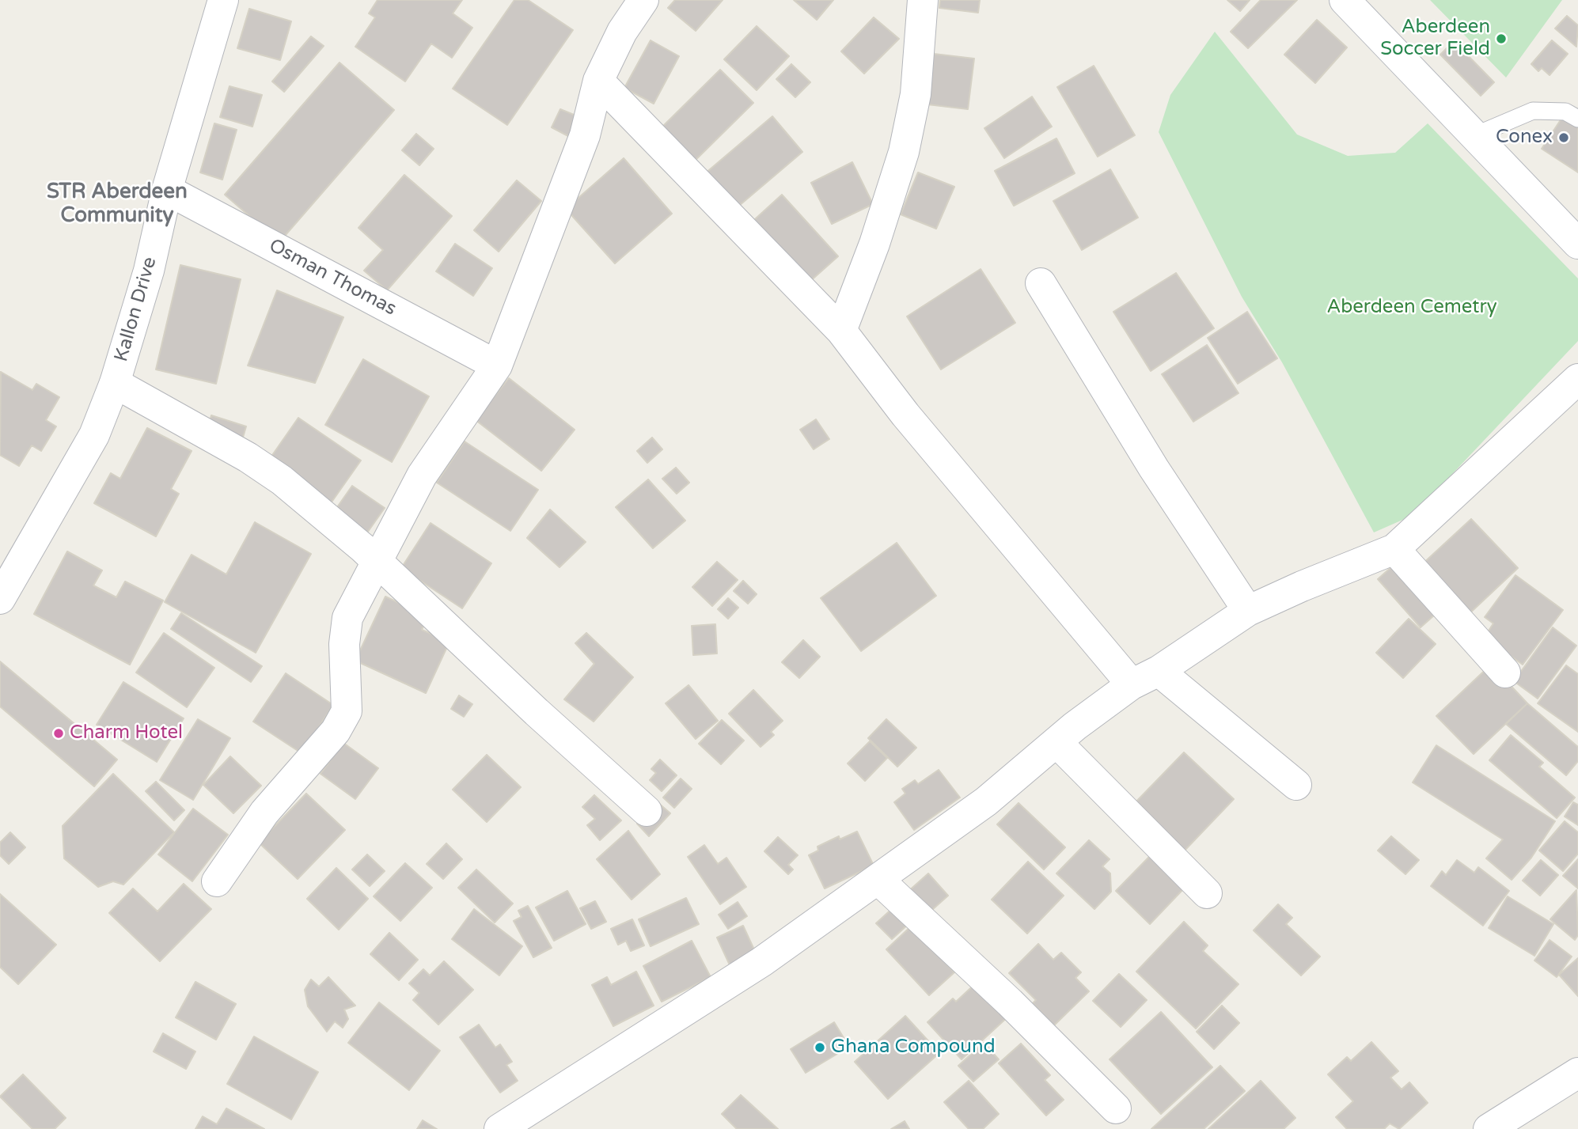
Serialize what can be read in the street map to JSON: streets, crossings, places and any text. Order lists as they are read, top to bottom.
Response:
{
  "streets": {
    "street": ["Osman Thomas", "Kallon Drive"]
  },
  "crossings": [
    ["Osman Thomas", "Kallon Drive"]
  ],
  "districts": ["STR Aberdeen Community"],
  "parks": ["Aberdeen Cemetry"],
  "places": [
    "Aberdeen Soccer Field",
    "Conex",
    "Charm Hotel",
    "Ghana Compound"
  ]
}
